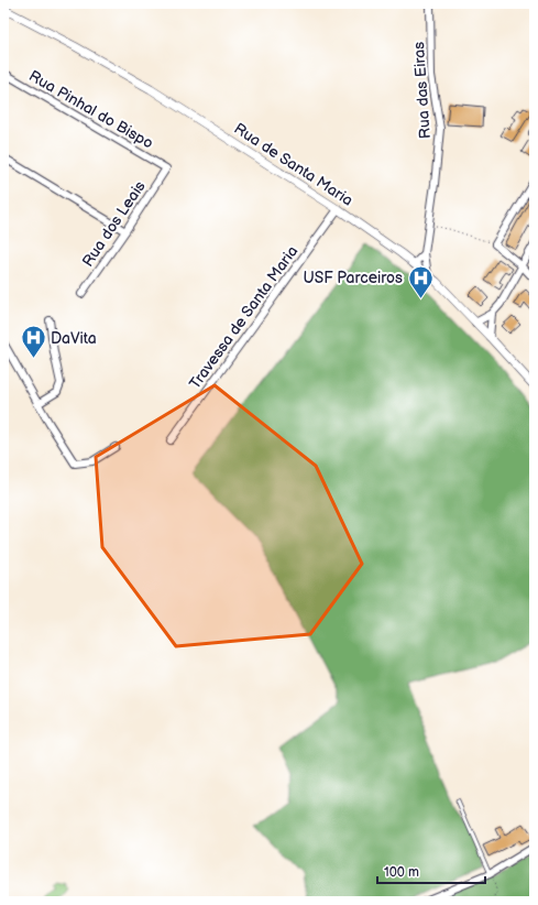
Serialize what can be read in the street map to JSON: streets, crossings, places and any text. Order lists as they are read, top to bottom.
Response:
{
  "streets": {
    "street": [
      "Rua das Eiras",
      "Rua Pinhal do Bispo",
      "Rua de Santa Maria",
      "Rua dos Leais",
      "Travessa de Santa Maria"
    ]
  },
  "crossings": [
    ["Rua das Eiras", "Rua de Santa Maria"],
    ["Rua Pinhal do Bispo", "Rua dos Leais"],
    ["Rua de Santa Maria", "Travessa de Santa Maria"]
  ],
  "places": {
    "hospital": ["USF Parceiros", "DaVita"]
  },
  "scale_bar": "100 m"
}
